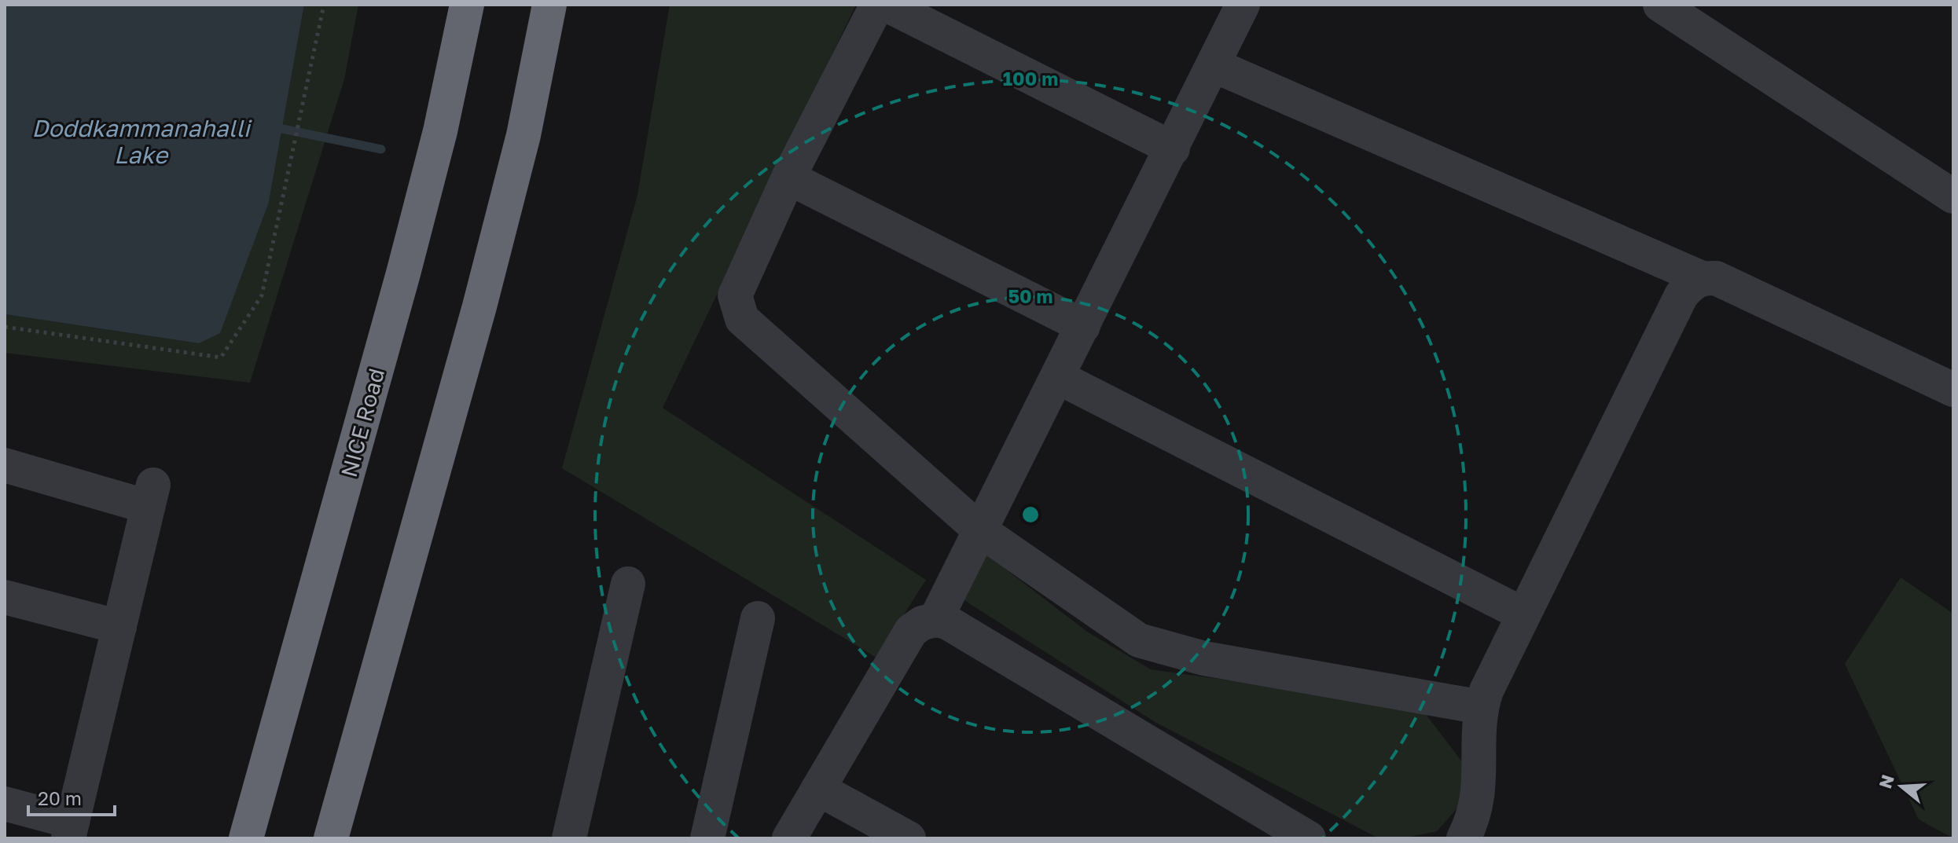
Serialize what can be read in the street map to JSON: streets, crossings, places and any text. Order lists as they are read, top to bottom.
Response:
{
  "streets": {
    "highway": ["NICE Road"]
  },
  "water": ["Doddkammanahalli Lake"],
  "scale_bar": "20 m",
  "north": "left",
  "rings": ["100 m", "50 m"]
}
